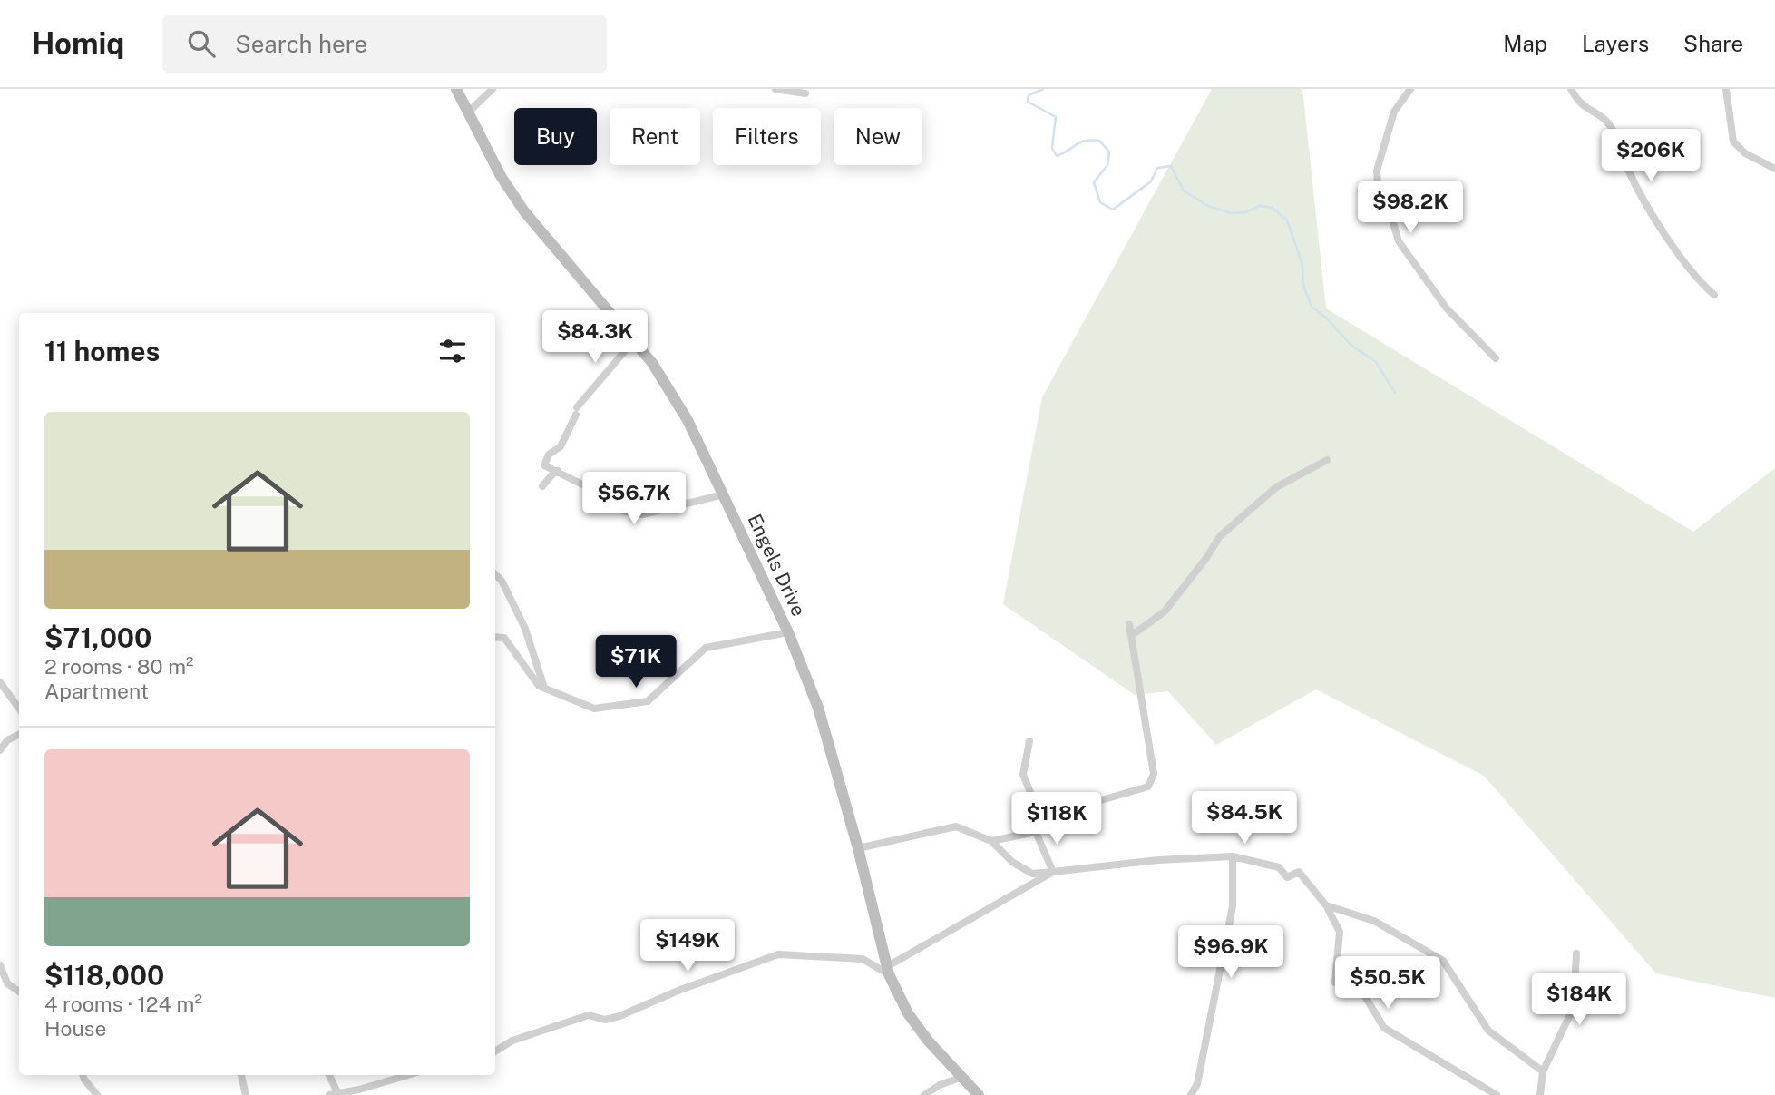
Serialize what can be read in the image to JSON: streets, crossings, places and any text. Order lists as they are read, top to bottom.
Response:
{
  "streets": {
    "street": ["Engels Drive"]
  },
  "page": {
    "header": "Homiq",
    "search": "Search here",
    "nav": ["Map", "Layers", "Share"],
    "chip": [
      "Buy",
      "Rent",
      "Filters",
      "New"
    ],
    "price": [
      "$206K",
      "$98.2K",
      "$84.3K",
      "$56.7K",
      "$71K",
      "$84.5K",
      "$118K",
      "$149K",
      "$96.9K",
      "$50.5K",
      "$184K"
    ],
    "heading": "11 homes",
    "list": [
      {
        "name": "$71,000",
        "note": "2 rooms · 80 m² · Apartment"
      },
      {
        "name": "$118,000",
        "note": "4 rooms · 124 m² · House"
      }
    ]
  }
}
